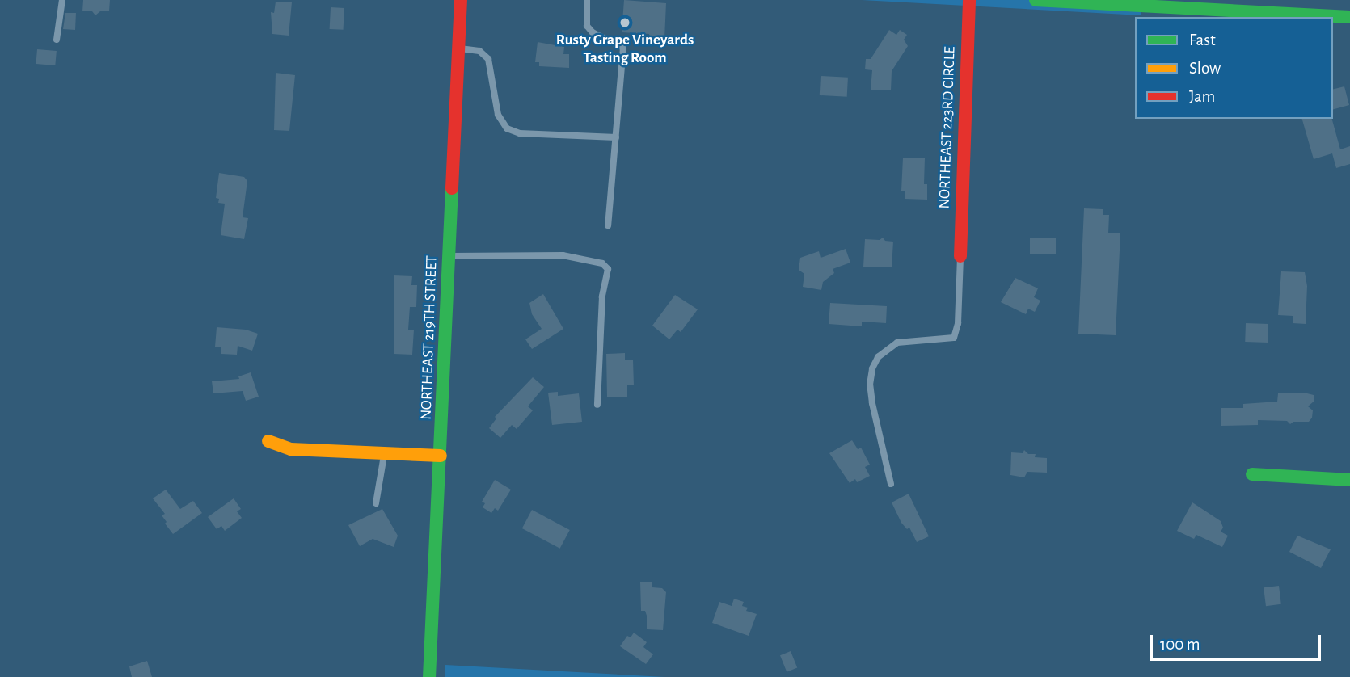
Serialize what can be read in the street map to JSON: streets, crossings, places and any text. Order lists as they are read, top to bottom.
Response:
{
  "streets": {
    "street": ["NORTHEAST 223RD CIRCLE", "NORTHEAST 219TH STREET"]
  },
  "places": ["Rusty Grape Vineyards Tasting Room"],
  "legend": ["Fast", "Slow", "Jam"],
  "scale_bar": "100 m"
}
